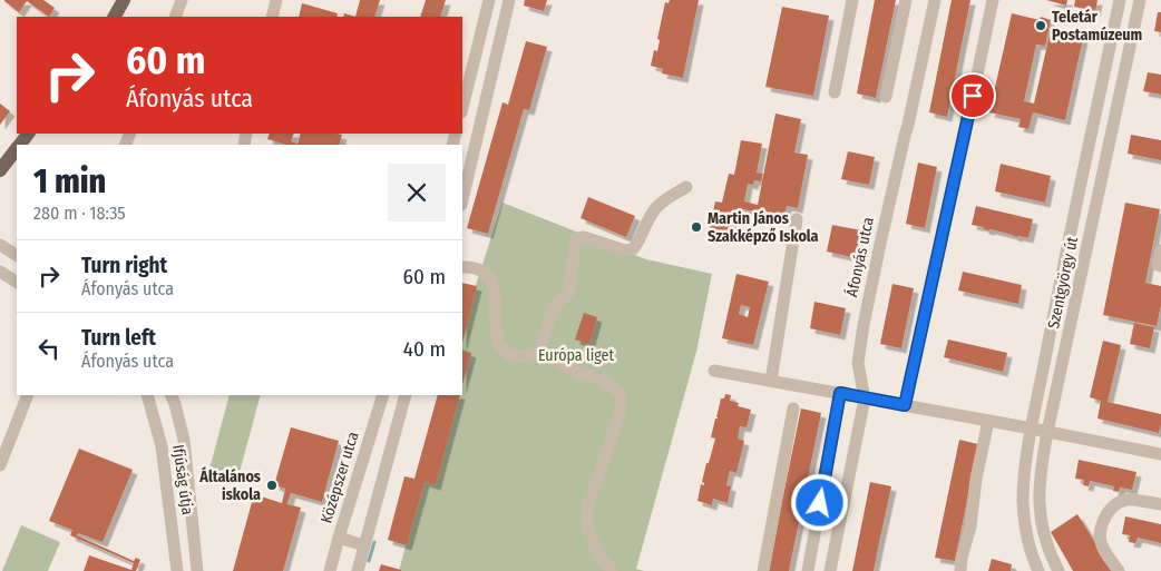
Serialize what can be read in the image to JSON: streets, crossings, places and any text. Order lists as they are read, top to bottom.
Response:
{
  "streets": {
    "street": [
      "Áfonyás utca",
      "Szentgyörgy út",
      "Középszer utca",
      "Ifjúság útja"
    ]
  },
  "parks": ["Európa liget"],
  "places": ["Teletár Postamúzeum", "Martin János Szakképző Iskola", "Általános iskola"],
  "page": {
    "turn": ["60 m", "Áfonyás utca"],
    "heading": ["1 min", "280 m · 18:35"],
    "list": [
      {
        "name": "Turn right",
        "note": "Áfonyás utca",
        "value": "60 m"
      },
      {
        "name": "Turn left",
        "note": "Áfonyás utca",
        "value": "40 m"
      }
    ]
  }
}
